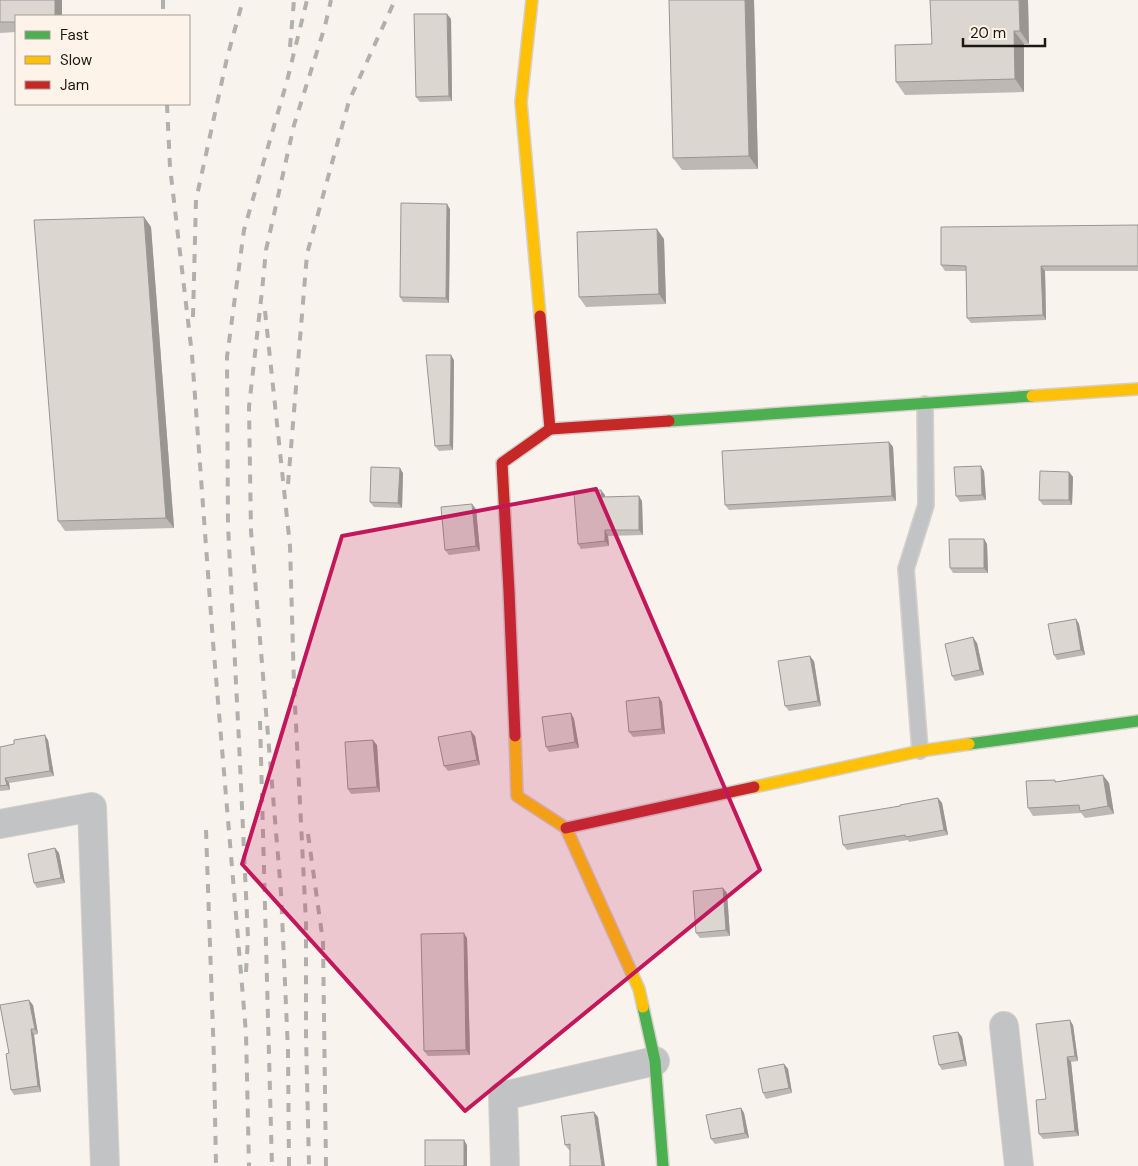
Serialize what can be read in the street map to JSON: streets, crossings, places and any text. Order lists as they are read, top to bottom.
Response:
{
  "legend": ["Fast", "Slow", "Jam"],
  "scale_bar": "20 m"
}
